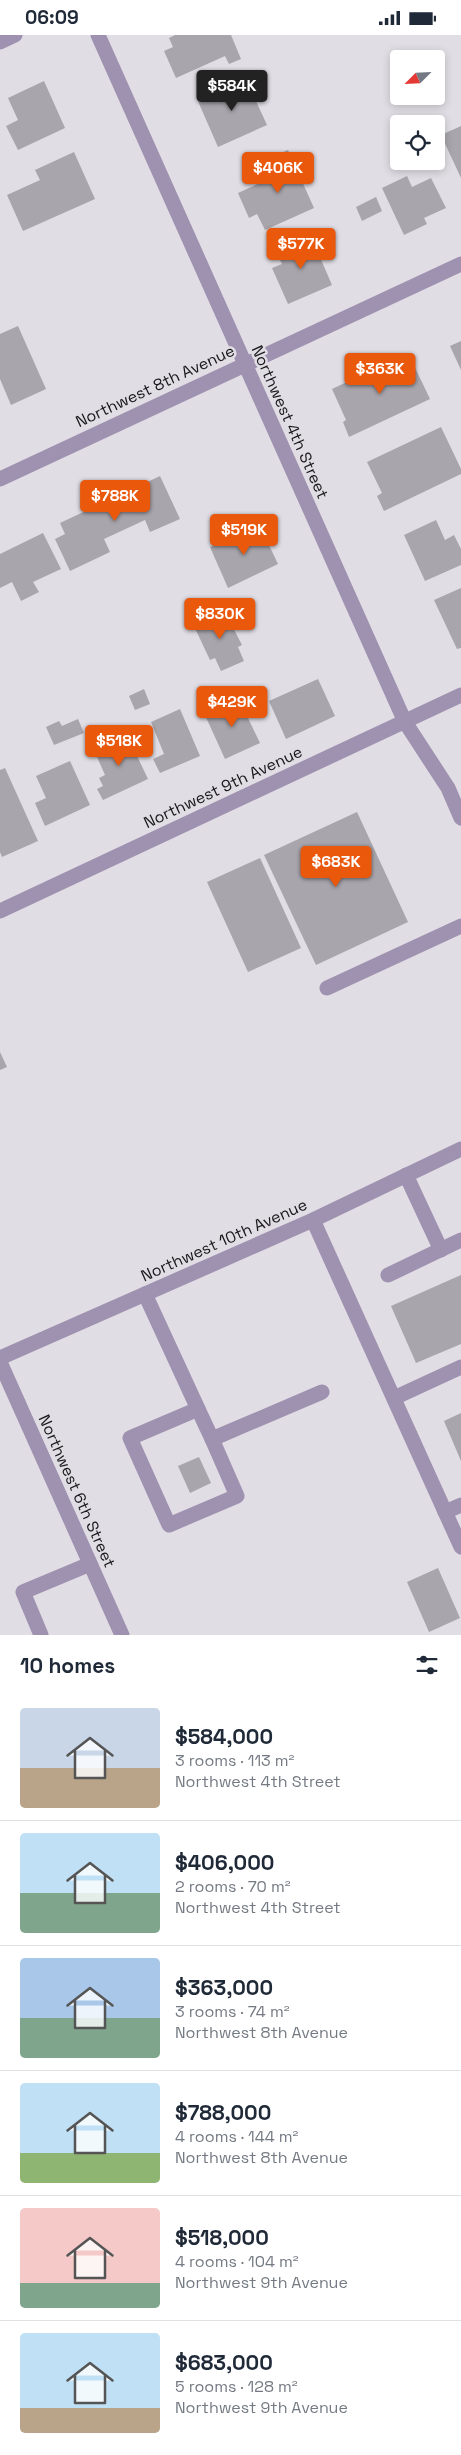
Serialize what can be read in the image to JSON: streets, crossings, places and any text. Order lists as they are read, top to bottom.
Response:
{
  "streets": {
    "street": [
      "Northwest 8th Avenue",
      "Northwest 4th Street",
      "Northwest 9th Avenue",
      "Northwest 10th Avenue",
      "Northwest 6th Street"
    ]
  },
  "crossings": [
    ["Northwest 8th Avenue", "Northwest 4th Street"],
    ["Northwest 4th Street", "Northwest 9th Avenue"]
  ],
  "north": "bottom left",
  "page": {
    "status": "06:09",
    "price": [
      "$584K",
      "$406K",
      "$577K",
      "$363K",
      "$788K",
      "$519K",
      "$830K",
      "$429K",
      "$518K",
      "$683K"
    ],
    "heading": "10 homes",
    "list": [
      {
        "name": "$584,000",
        "note": "3 rooms · 113 m² · Northwest 4th Street"
      },
      {
        "name": "$406,000",
        "note": "2 rooms · 70 m² · Northwest 4th Street"
      },
      {
        "name": "$363,000",
        "note": "3 rooms · 74 m² · Northwest 8th Avenue"
      },
      {
        "name": "$788,000",
        "note": "4 rooms · 144 m² · Northwest 8th Avenue"
      },
      {
        "name": "$518,000",
        "note": "4 rooms · 104 m² · Northwest 9th Avenue"
      },
      {
        "name": "$683,000",
        "note": "5 rooms · 128 m² · Northwest 9th Avenue"
      }
    ]
  }
}
